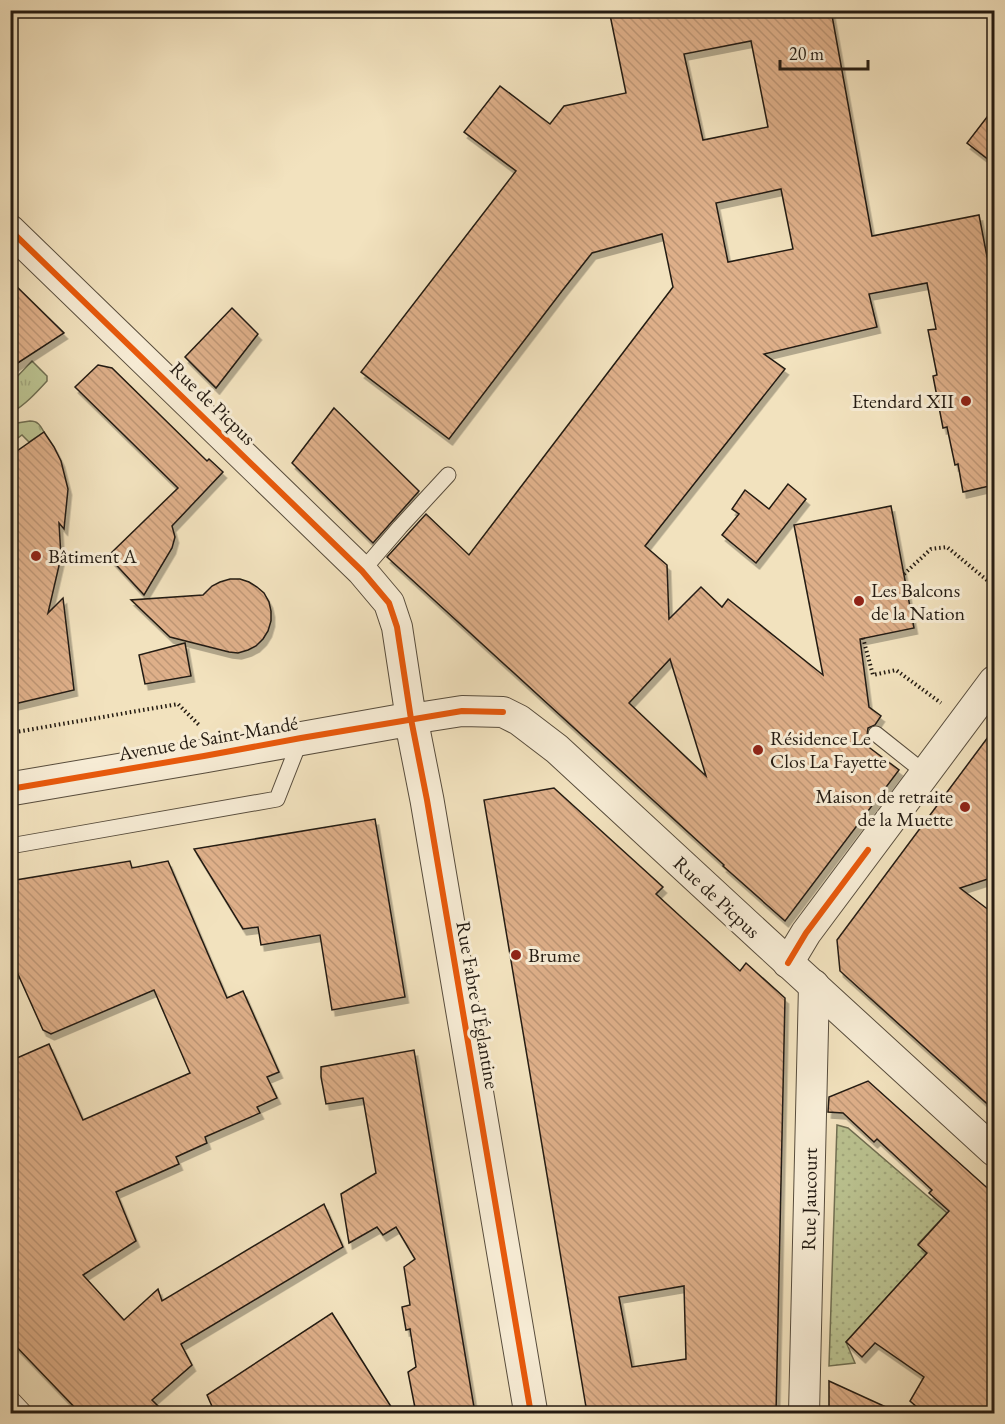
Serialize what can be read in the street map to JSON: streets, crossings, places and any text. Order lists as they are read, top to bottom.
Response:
{
  "streets": {
    "street": [
      "Rue de Picpus",
      "Avenue de Saint-Mandé",
      "Rue Fabre d'Églantine",
      "Rue Jaucourt"
    ]
  },
  "crossings": [
    ["Rue de Picpus", "Avenue de Saint-Mandé"],
    ["Rue de Picpus", "Rue Fabre d'Églantine"],
    ["Rue de Picpus", "Rue Jaucourt"],
    ["Avenue de Saint-Mandé", "Rue Fabre d'Églantine"]
  ],
  "places": [
    "Etendard XII",
    "Bâtiment A",
    "Les Balcons de la Nation",
    "Résidence Le Clos La Fayette",
    "Maison de retraite de la Muette",
    "Brume"
  ],
  "scale_bar": "20 m"
}
